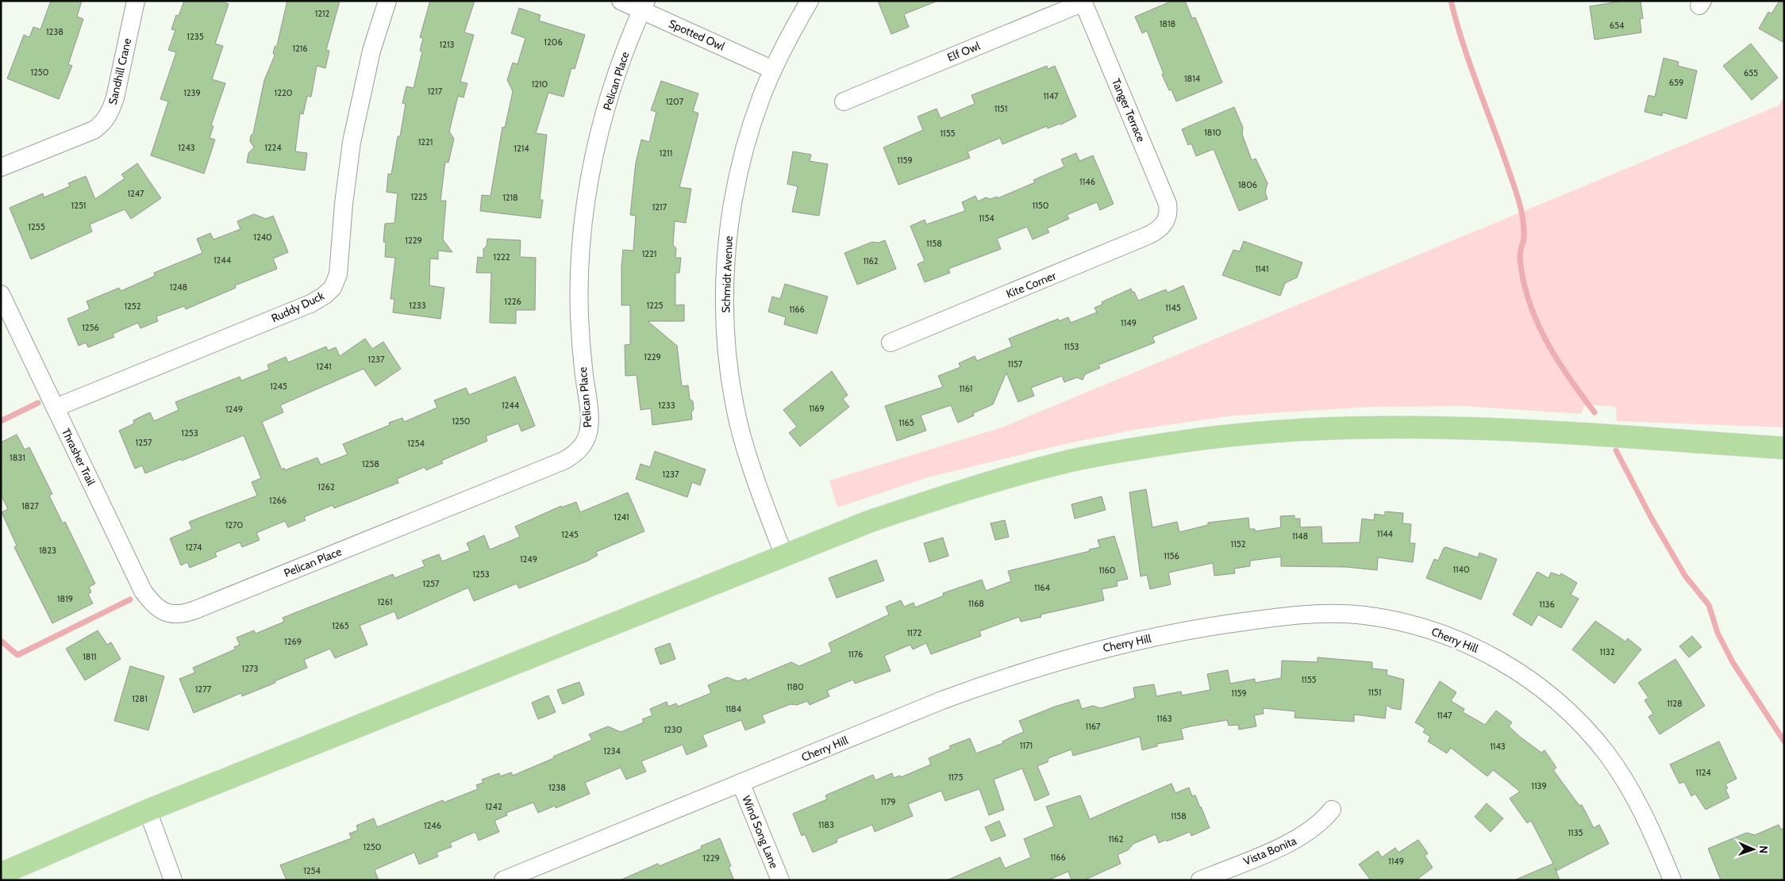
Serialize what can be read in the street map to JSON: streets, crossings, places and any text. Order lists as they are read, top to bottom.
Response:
{
  "streets": {
    "street": [
      "Spotted Owl",
      "Elf Owl",
      "Sandhill Crane",
      "Pelican Place",
      "Tanger Terrace",
      "Schmidt Avenue",
      "Kite Corner",
      "Ruddy Duck",
      "Thrasher Trail",
      "Cherry Hill",
      "Wind Song Lane",
      "Vista Bonita"
    ]
  },
  "crossings": [
    ["Spotted Owl", "Pelican Place"],
    ["Spotted Owl", "Schmidt Avenue"],
    ["Elf Owl", "Tanger Terrace"],
    ["Pelican Place", "Thrasher Trail"],
    ["Tanger Terrace", "Kite Corner"],
    ["Ruddy Duck", "Thrasher Trail"],
    ["Cherry Hill", "Wind Song Lane"]
  ],
  "house_numbers": [
    "1212",
    "1818",
    "654",
    "1238",
    "1235",
    "1206",
    "1213",
    "1216",
    "1250",
    "655",
    "1814",
    "659",
    "1210",
    "1217",
    "1239",
    "1220",
    "1147",
    "1207",
    "1151",
    "1810",
    "1155",
    "1221",
    "1243",
    "1224",
    "1214",
    "1211",
    "1159",
    "1146",
    "1806",
    "1247",
    "1225",
    "1218",
    "1251",
    "1150",
    "1217",
    "1154",
    "1255",
    "1240",
    "1229",
    "1158",
    "1221",
    "1222",
    "1244",
    "1162",
    "1141",
    "1248",
    "1226",
    "1233",
    "1225",
    "1252",
    "1145",
    "1166",
    "1149",
    "1256",
    "1153",
    "1229",
    "1237",
    "1157",
    "1241",
    "1245",
    "1161",
    "1244",
    "1233",
    "1169",
    "1249",
    "1250",
    "1165",
    "1253",
    "1257",
    "1254",
    "1831",
    "1258",
    "1237",
    "1262",
    "1266",
    "1827",
    "1241",
    "1270",
    "1144",
    "1245",
    "1148",
    "1152",
    "1274",
    "1823",
    "1156",
    "1249",
    "1140",
    "1160",
    "1253",
    "1257",
    "1164",
    "1819",
    "1261",
    "1168",
    "1136",
    "1265",
    "1172",
    "1269",
    "1132",
    "1176",
    "1811",
    "1273",
    "1155",
    "1180",
    "1277",
    "1151",
    "1159",
    "1281",
    "1128",
    "1184",
    "1147",
    "1163",
    "1167",
    "1230",
    "1171",
    "1143",
    "1234",
    "1124",
    "1175",
    "1139",
    "1238",
    "1179",
    "1242",
    "1158",
    "1183",
    "1246",
    "1135",
    "1162",
    "1250",
    "1166",
    "1229",
    "1149",
    "1254"
  ],
  "north": "right"
}
